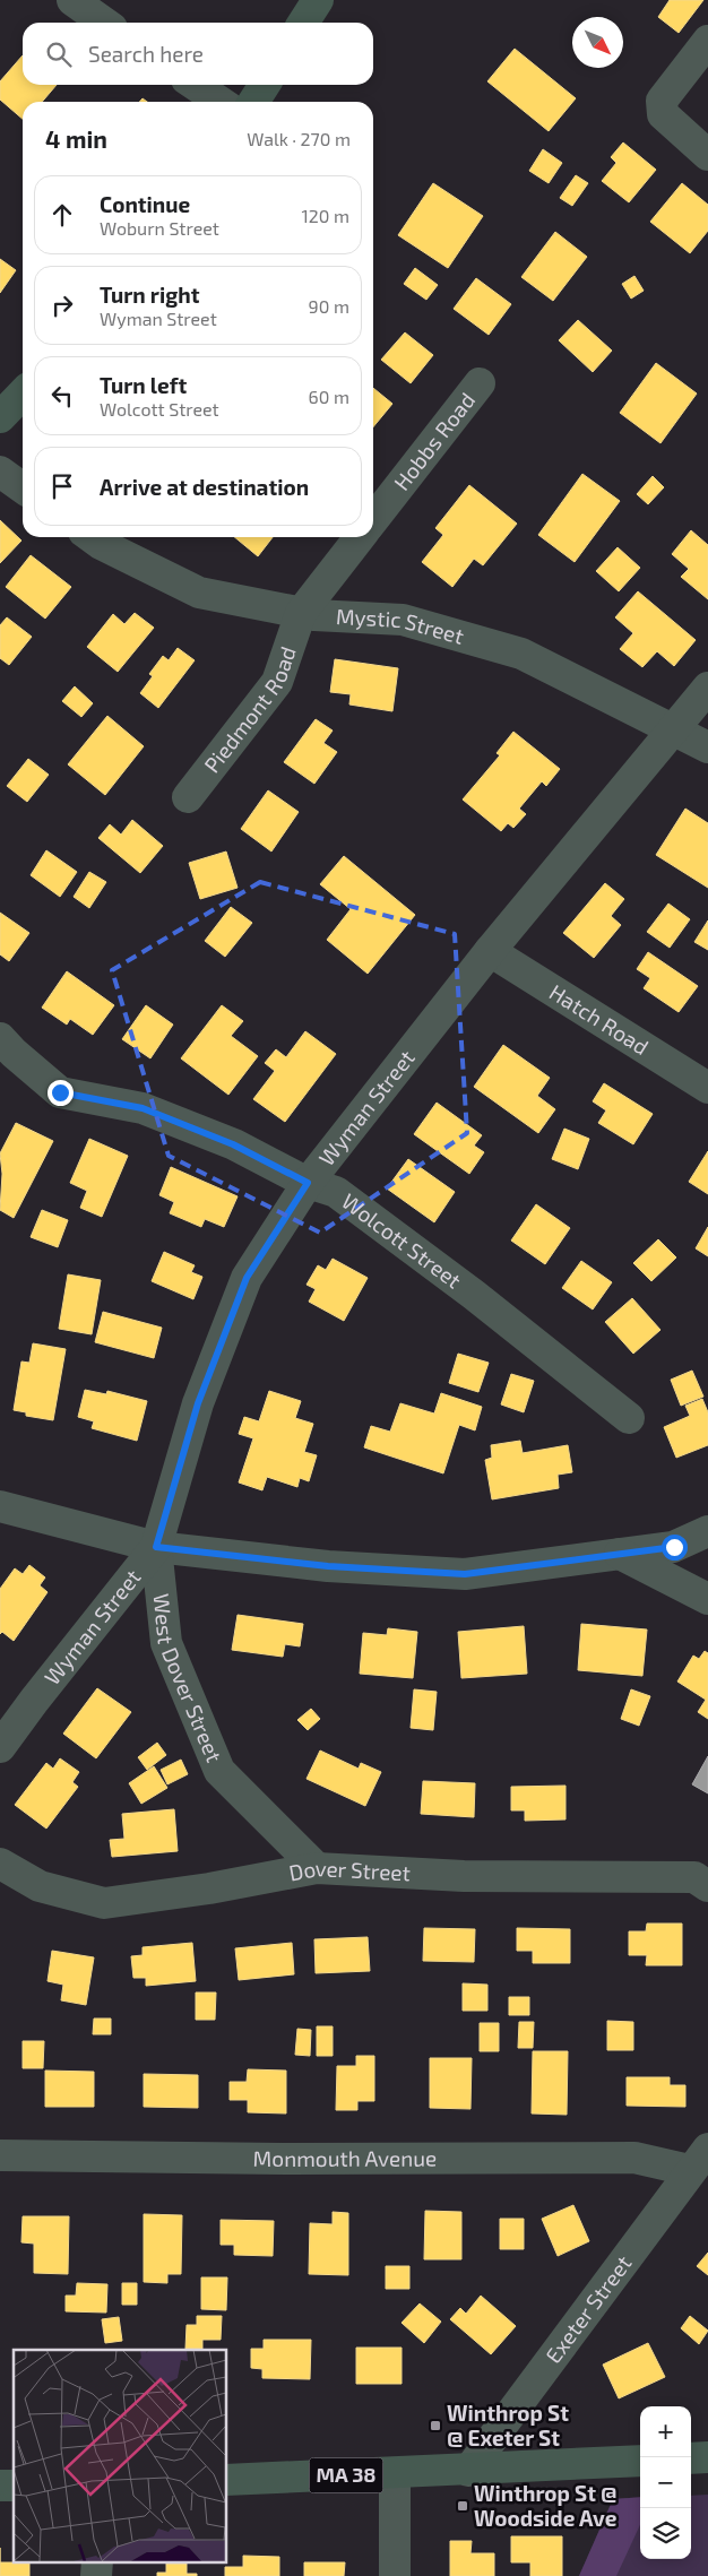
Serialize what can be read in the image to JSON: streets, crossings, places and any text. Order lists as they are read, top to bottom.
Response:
{
  "streets": {
    "main road": ["MA 38"],
    "street": [
      "Hobbs Road",
      "Mystic Street",
      "Piedmont Road",
      "Hatch Road",
      "Wyman Street",
      "Wolcott Street",
      "West Dover Street",
      "Dover Street",
      "Monmouth Avenue",
      "Exeter Street"
    ]
  },
  "crossings": [
    ["Mystic Street", "Piedmont Road"],
    ["Mystic Street", "Wyman Street"],
    ["Hatch Road", "Wyman Street"],
    ["Wyman Street", "Wolcott Street"],
    ["Wyman Street", "West Dover Street"],
    ["West Dover Street", "Dover Street"],
    ["Monmouth Avenue", "Exeter Street"],
    ["Exeter Street", "MA 38"]
  ],
  "places": {
    "transit": ["Winthrop St @ Exeter St", "Winthrop St @ Woodside Ave"]
  },
  "north": "bottom right",
  "page": {
    "search": "Search here",
    "heading": ["4 min", "Walk · 270 m"],
    "list": [
      ["Continue", "Woburn Street", "120 m"],
      ["Turn right", "Wyman Street", "90 m"],
      ["Turn left", "Wolcott Street", "60 m"],
      "Arrive at destination"
    ],
    "map_buttons": ["+", "−"]
  }
}
